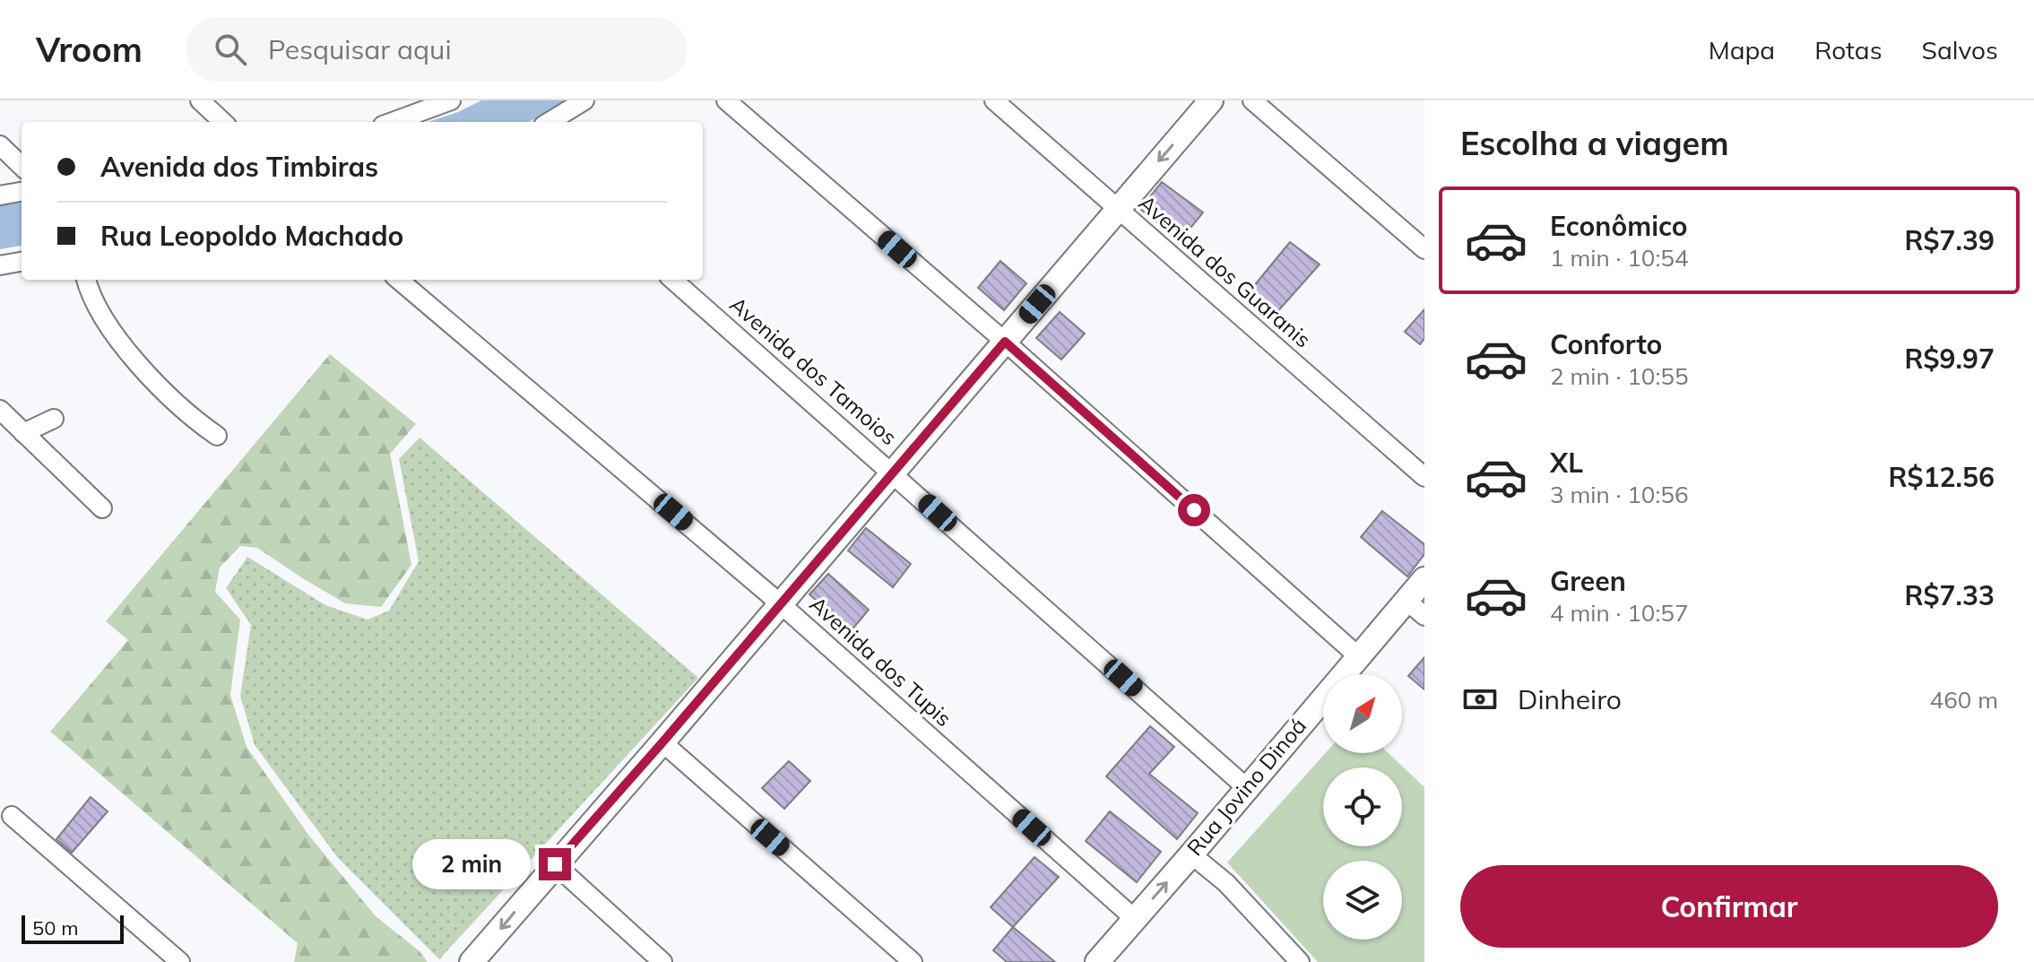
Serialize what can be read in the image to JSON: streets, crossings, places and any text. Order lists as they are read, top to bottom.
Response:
{
  "streets": {
    "main road": ["Rua Jovino Dinoá"],
    "street": ["Avenida dos Guaranis", "Avenida dos Tamoios", "Avenida dos Tupis"]
  },
  "crossings": [
    ["Avenida dos Tamoios", "Rua Jovino Dinoá"],
    ["Avenida dos Tupis", "Rua Jovino Dinoá"]
  ],
  "scale_bar": "50 m",
  "north": "top right",
  "page": {
    "header": "Vroom",
    "search": "Pesquisar aqui",
    "nav": ["Mapa", "Rotas", "Salvos"],
    "heading": "Escolha a viagem",
    "banner": ["Avenida dos Timbiras", "Rua Leopoldo Machado"],
    "list": [
      {
        "name": "Econômico",
        "note": "1 min · 10:54",
        "value": "R$7.39"
      },
      {
        "name": "Conforto",
        "note": "2 min · 10:55",
        "value": "R$9.97"
      },
      {
        "name": "XL",
        "note": "3 min · 10:56",
        "value": "R$12.56"
      },
      {
        "name": "Green",
        "note": "4 min · 10:57",
        "value": "R$7.33"
      }
    ],
    "pay": ["Dinheiro", "460 m"],
    "bubble": "2 min",
    "buttons": "Confirmar",
    "scale": "50 m"
  }
}
